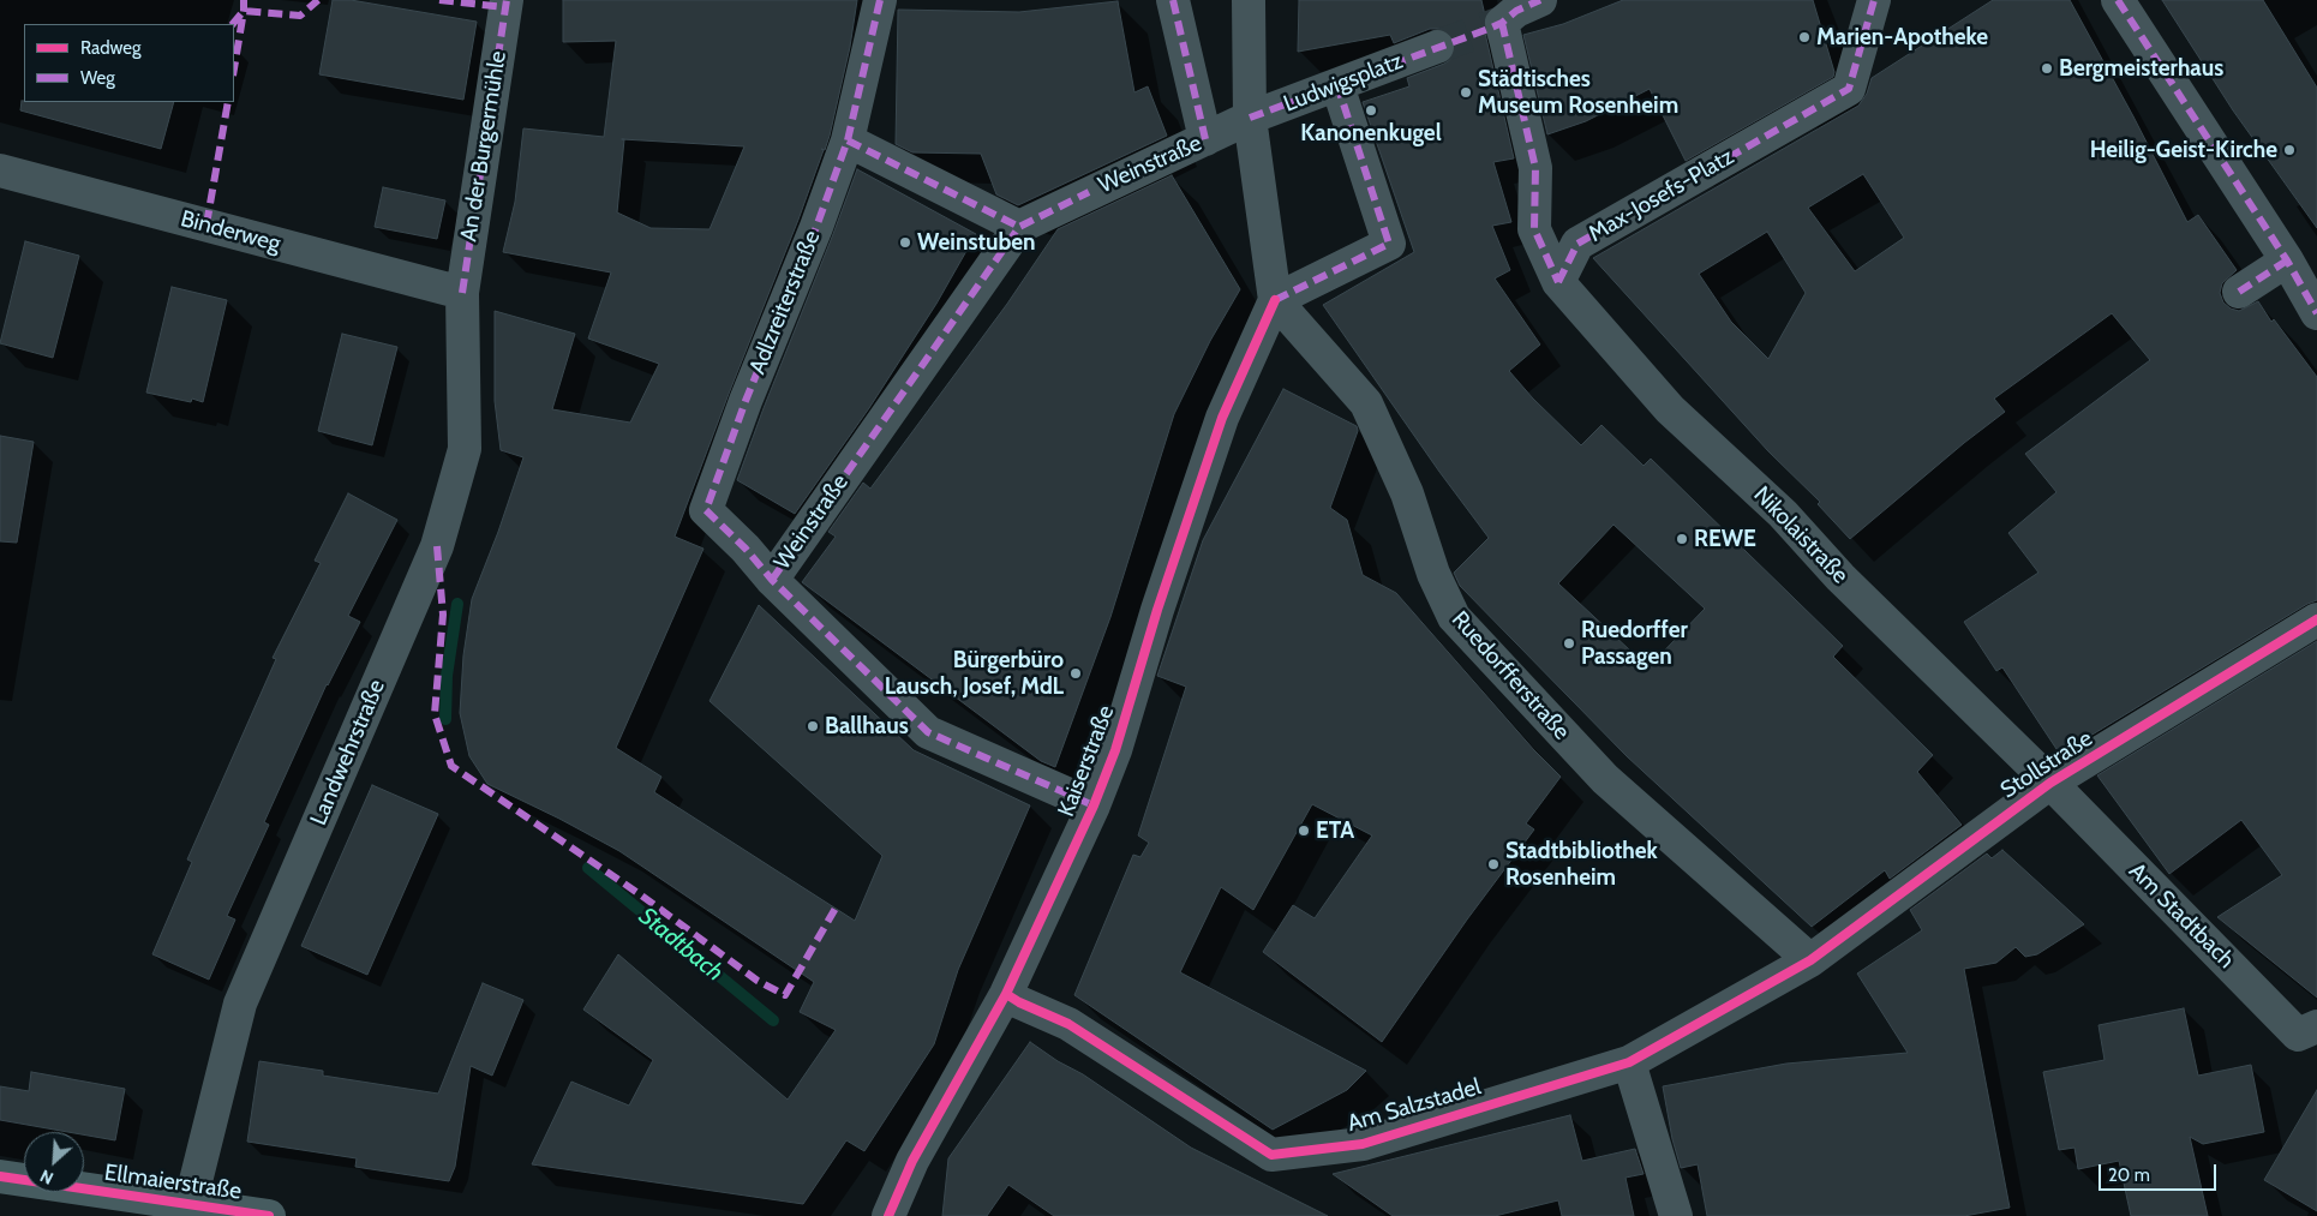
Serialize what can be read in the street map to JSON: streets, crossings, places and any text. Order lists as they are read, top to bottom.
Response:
{
  "streets": {
    "street": [
      "Ludwigsplatz",
      "An der Burgermühle",
      "Weinstraße",
      "Max-Josefs-Platz",
      "Binderweg",
      "Adlzreiterstraße",
      "Nikolaistraße",
      "Ruedorfferstraße",
      "Landwehrstraße",
      "Kaiserstraße",
      "Stollstraße",
      "Am Stadtbach",
      "Am Salzstadel",
      "Ellmaierstraße"
    ]
  },
  "crossings": [
    ["Ludwigsplatz", "Weinstraße"],
    ["Ludwigsplatz", "Ruedorfferstraße"],
    ["Ludwigsplatz", "Kaiserstraße"],
    ["An der Burgermühle", "Binderweg"],
    ["An der Burgermühle", "Landwehrstraße"],
    ["Weinstraße", "Adlzreiterstraße"],
    ["Weinstraße", "Kaiserstraße"],
    ["Max-Josefs-Platz", "Nikolaistraße"],
    ["Binderweg", "Landwehrstraße"],
    ["Nikolaistraße", "Stollstraße"],
    ["Nikolaistraße", "Am Stadtbach"],
    ["Ruedorfferstraße", "Kaiserstraße"],
    ["Ruedorfferstraße", "Stollstraße"],
    ["Ruedorfferstraße", "Am Salzstadel"],
    ["Landwehrstraße", "Ellmaierstraße"],
    ["Kaiserstraße", "Am Salzstadel"],
    ["Stollstraße", "Am Stadtbach"],
    ["Stollstraße", "Am Salzstadel"]
  ],
  "water": ["Stadtbach"],
  "places": [
    "Marien-Apotheke",
    "Bergmeisterhaus",
    "Städtisches Museum Rosenheim",
    "Kanonenkugel",
    "Heilig-Geist-Kirche",
    "Weinstuben",
    "REWE",
    "Ruedorffer Passagen",
    "Bürgerbüro Lausch, Josef, MdL",
    "Ballhaus",
    "ETA",
    "Stadtbibliothek Rosenheim"
  ],
  "legend": ["Radweg", "Weg"],
  "scale_bar": "20 m",
  "north": "bottom left"
}
